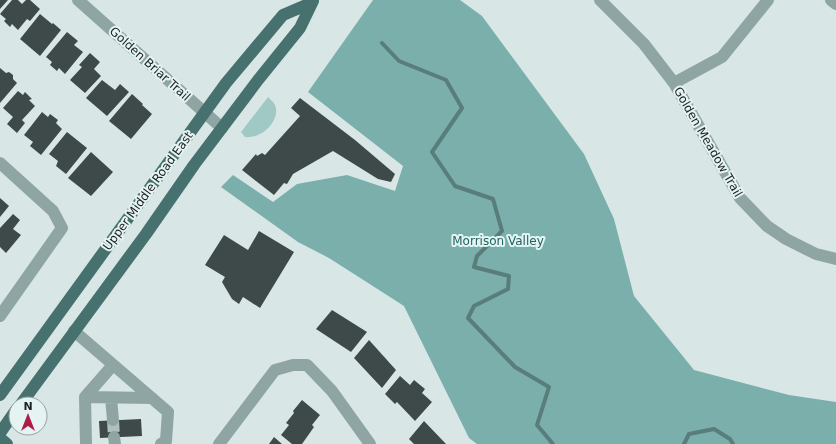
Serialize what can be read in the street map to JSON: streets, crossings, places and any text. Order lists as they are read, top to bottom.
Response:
{
  "streets": {
    "main road": ["Upper Middle Road East"],
    "street": ["Golden Briar Trail", "Golden Meadow Trail"]
  },
  "crossings": [
    ["Golden Briar Trail", "Upper Middle Road East"]
  ],
  "parks": ["Morrison Valley"],
  "north": "top"
}
